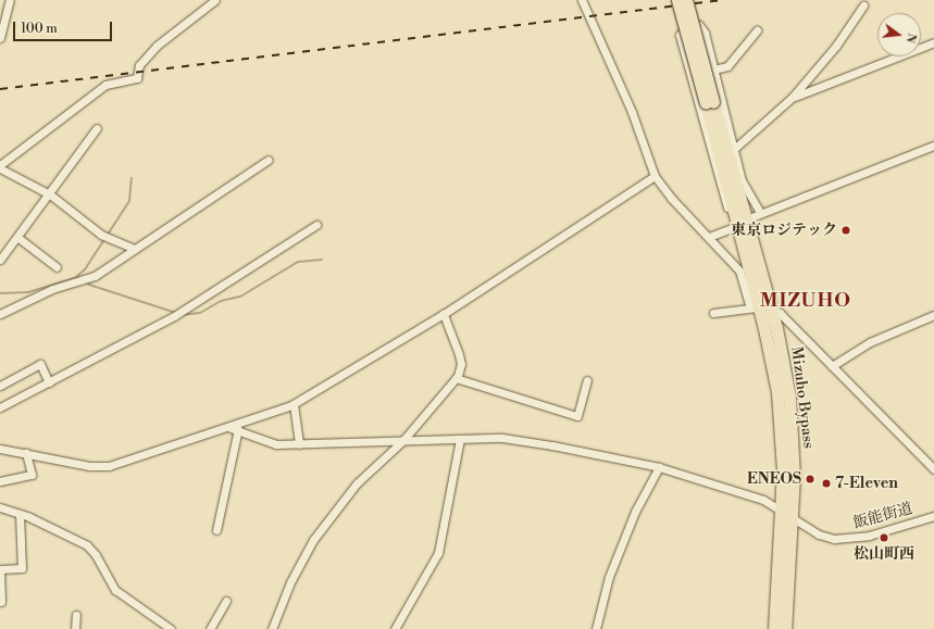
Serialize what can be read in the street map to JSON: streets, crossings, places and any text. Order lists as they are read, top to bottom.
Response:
{
  "streets": {
    "highway": ["Mizuho Bypass"],
    "street": ["飯能街道"]
  },
  "crossings": [
    ["Mizuho Bypass", "飯能街道"]
  ],
  "districts": ["MIZUHO"],
  "places": [
    "東京ロジテック",
    "ENEOS",
    "7-Eleven",
    "松山町西"
  ],
  "scale_bar": "100 m",
  "north": "right"
}
